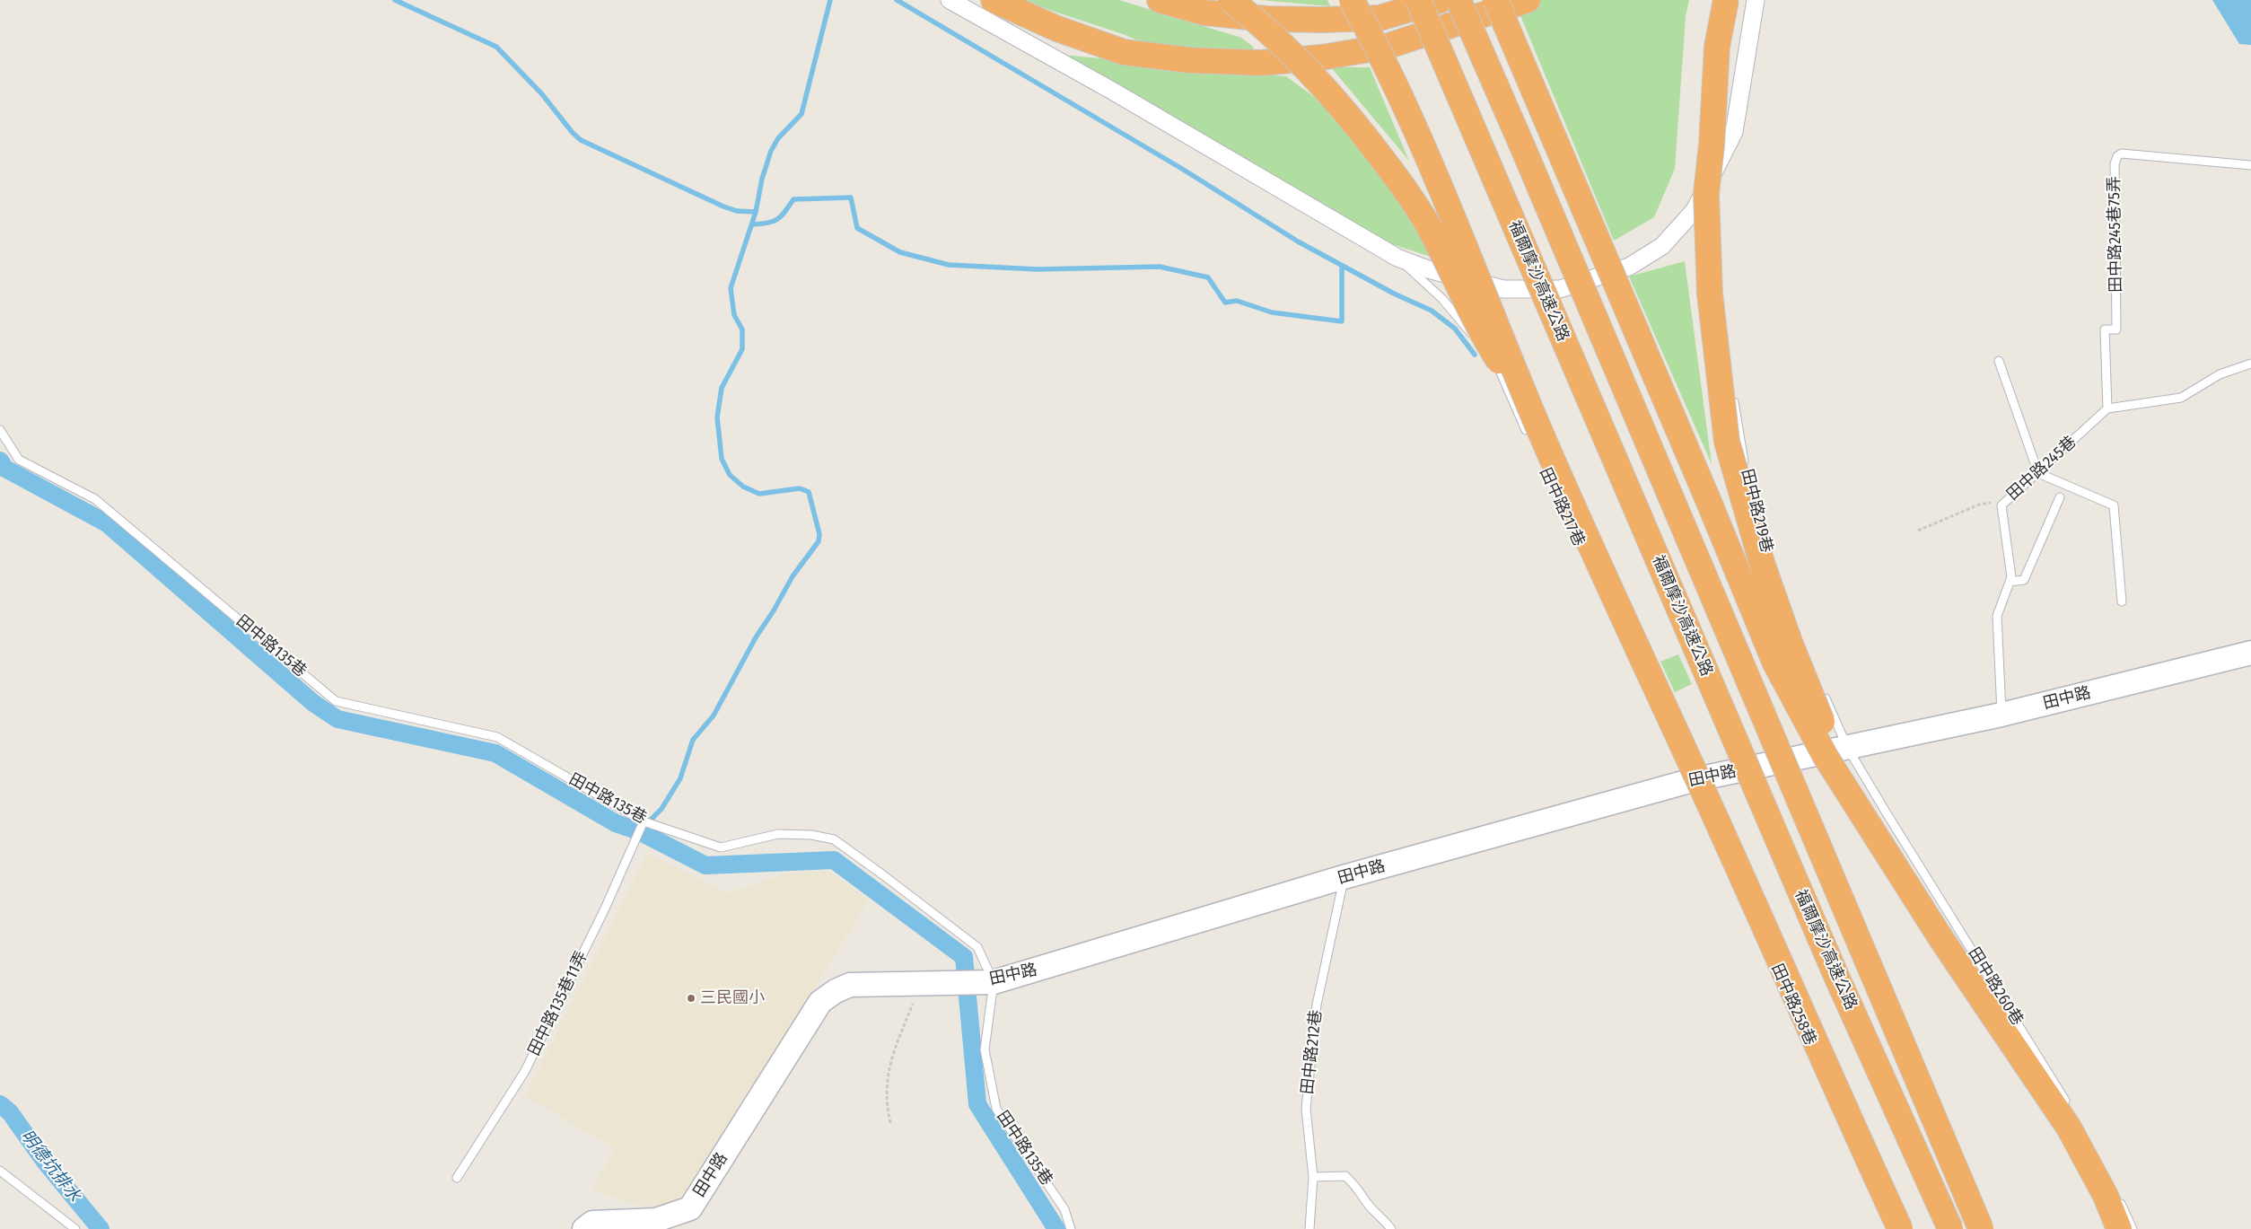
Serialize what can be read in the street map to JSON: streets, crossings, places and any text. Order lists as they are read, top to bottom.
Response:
{
  "streets": {
    "highway": ["福爾摩沙高速公路"],
    "street": ["田中路"],
    "lane": [
      "田中路245巷75弄",
      "田中路245巷",
      "田中路217巷",
      "田中路219巷",
      "田中路135巷",
      "田中路260巷",
      "田中路135巷11弄",
      "田中路258巷",
      "田中路212巷"
    ]
  },
  "crossings": [
    ["田中路245巷75弄", "田中路245巷"],
    ["田中路245巷", "田中路"],
    ["田中路217巷", "田中路"],
    ["田中路217巷", "田中路258巷"],
    ["田中路135巷", "田中路"],
    ["田中路135巷", "田中路135巷11弄"],
    ["田中路", "田中路260巷"],
    ["田中路", "田中路258巷"],
    ["田中路", "田中路212巷"]
  ],
  "water": ["明德坑排水"],
  "places": ["三民國小"]
}
